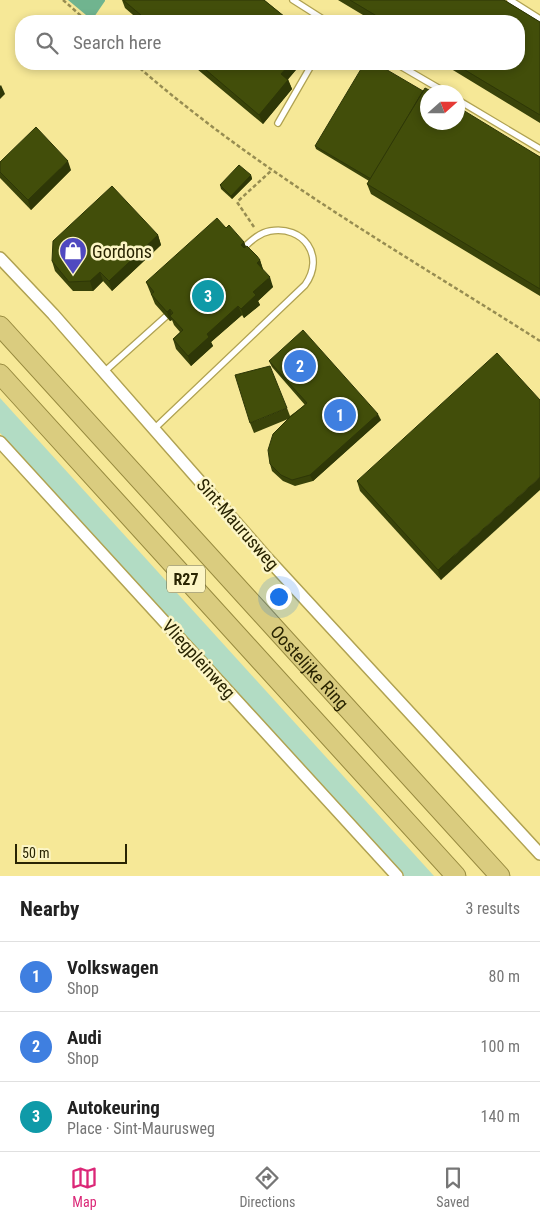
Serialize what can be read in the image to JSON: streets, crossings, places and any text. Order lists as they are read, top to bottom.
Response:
{
  "streets": {
    "highway": ["R27", "Oostelijke Ring"],
    "street": ["Sint-Maurusweg", "Vliegpleinweg"]
  },
  "places": {
    "shop": ["Gordons"]
  },
  "scale_bar": "50 m",
  "north": "right",
  "page": {
    "search": "Search here",
    "pins": ["3", "2", "1"],
    "scale": "50 m",
    "heading": ["Nearby", "3 results"],
    "list": [
      {
        "mark": "1",
        "name": "Volkswagen",
        "note": "Shop",
        "value": "80 m"
      },
      {
        "mark": "2",
        "name": "Audi",
        "note": "Shop",
        "value": "100 m"
      },
      {
        "mark": "3",
        "name": "Autokeuring",
        "note": "Place · Sint-Maurusweg",
        "value": "140 m"
      }
    ],
    "nav": ["Map", "Directions", "Saved"]
  }
}
